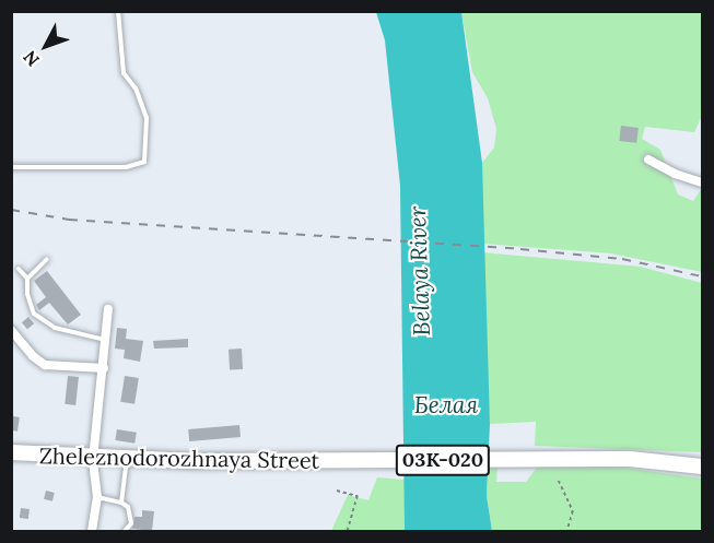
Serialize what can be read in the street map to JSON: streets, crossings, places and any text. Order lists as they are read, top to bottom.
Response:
{
  "streets": {
    "main road": ["Zheleznodorozhnaya Street", "03К-020"]
  },
  "water": ["Belaya River", "Белая"],
  "north": "bottom left"
}
